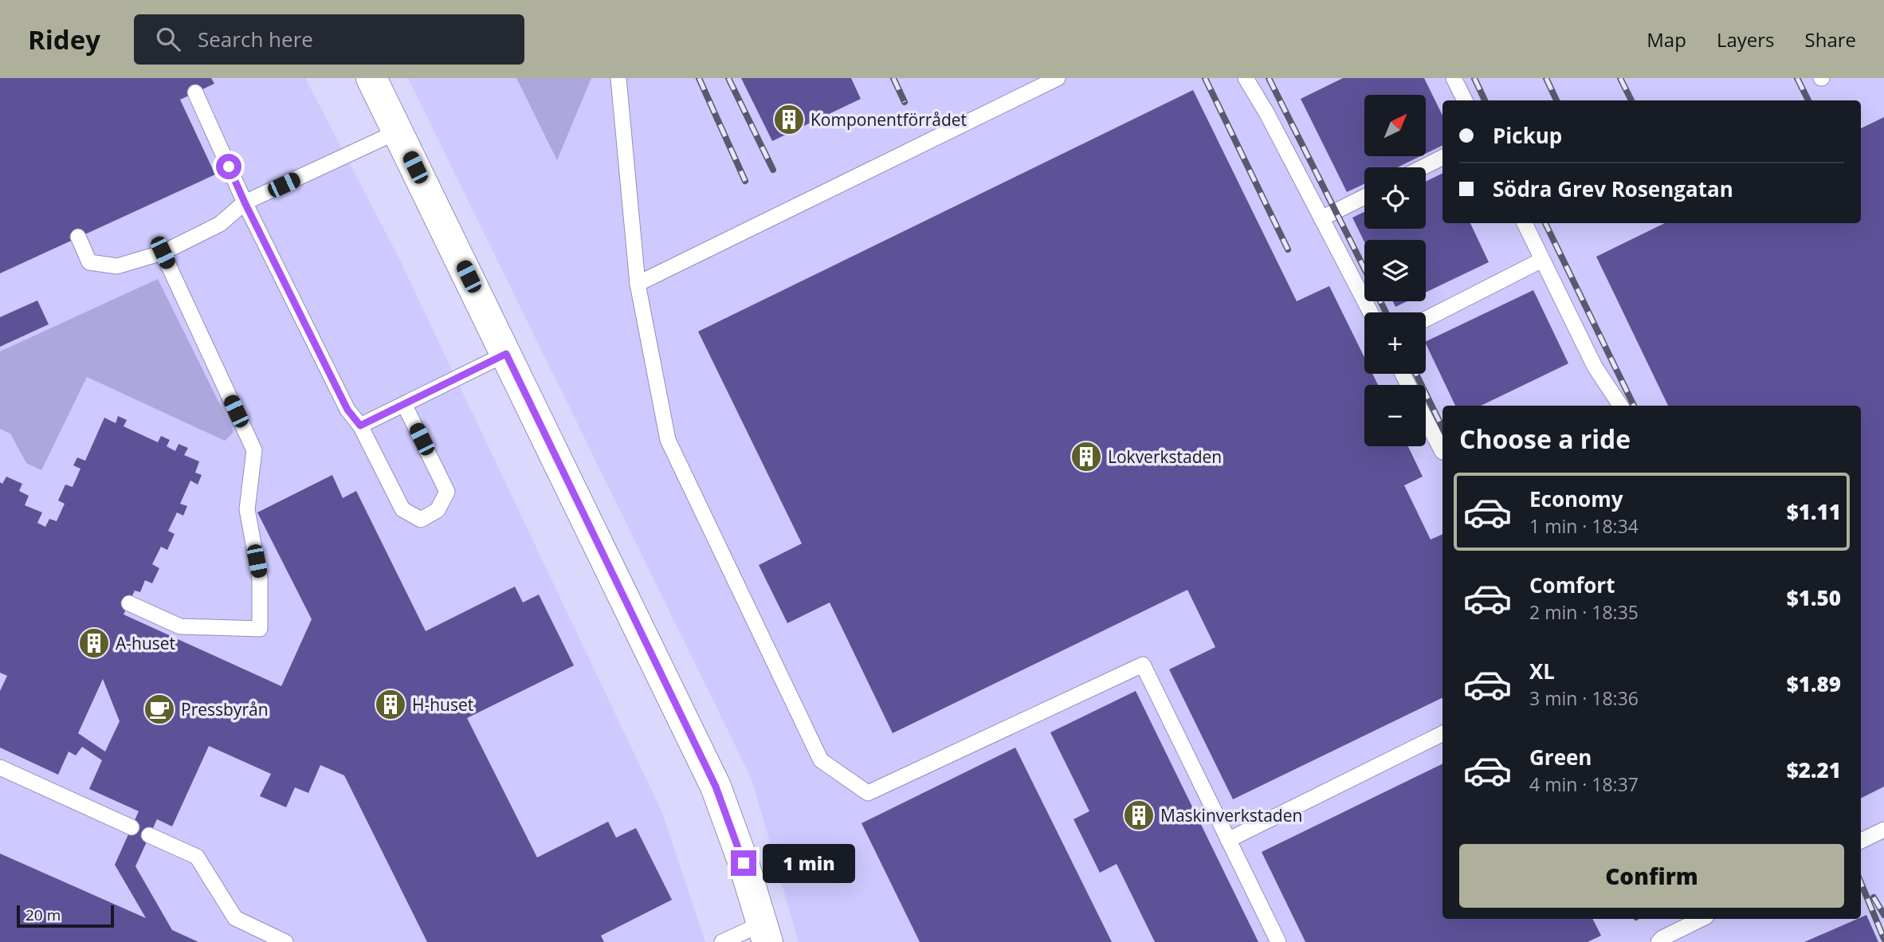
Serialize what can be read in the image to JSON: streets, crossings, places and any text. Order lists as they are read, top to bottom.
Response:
{
  "places": {
    "building": [
      "Komponentförrådet",
      "Lokverkstaden",
      "A-huset",
      "H-huset",
      "Maskinverkstaden"
    ],
    "cafe": ["Pressbyrån"]
  },
  "scale_bar": "20 m",
  "north": "top right",
  "page": {
    "header": "Ridey",
    "search": "Search here",
    "nav": ["Map", "Layers", "Share"],
    "map_buttons": ["+", "−"],
    "banner": ["Pickup", "Södra Grev Rosengatan"],
    "heading": "Choose a ride",
    "list": [
      {
        "name": "Economy",
        "note": "1 min · 18:34",
        "value": "$1.11"
      },
      {
        "name": "Comfort",
        "note": "2 min · 18:35",
        "value": "$1.50"
      },
      {
        "name": "XL",
        "note": "3 min · 18:36",
        "value": "$1.89"
      },
      {
        "name": "Green",
        "note": "4 min · 18:37",
        "value": "$2.21"
      }
    ],
    "buttons": "Confirm",
    "bubble": "1 min",
    "scale": "20 m"
  }
}
